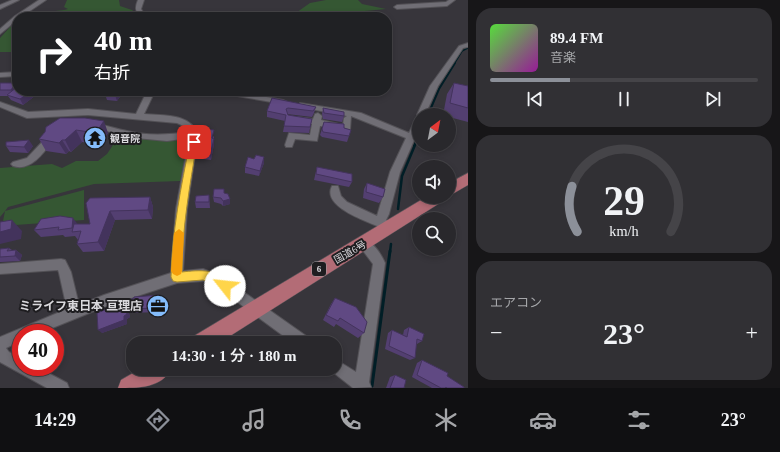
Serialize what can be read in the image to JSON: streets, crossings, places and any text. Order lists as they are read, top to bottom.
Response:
{
  "streets": {
    "highway": ["国道6号", "6"]
  },
  "places": {
    "temple": ["観音院"],
    "office": ["ミライフ東日本 亘理店"]
  },
  "north": "top right",
  "page": {
    "turn": ["40 m", "右折"],
    "song": ["89.4 FM", "音楽"],
    "tile": "エアコン",
    "heat": ["−", "23°", "+"],
    "limit": "40",
    "trip": "14:30 · 1 分 · 180 m",
    "tabs": ["14:29", "23°"],
    "gauge": ["29", "km/h"]
  }
}
